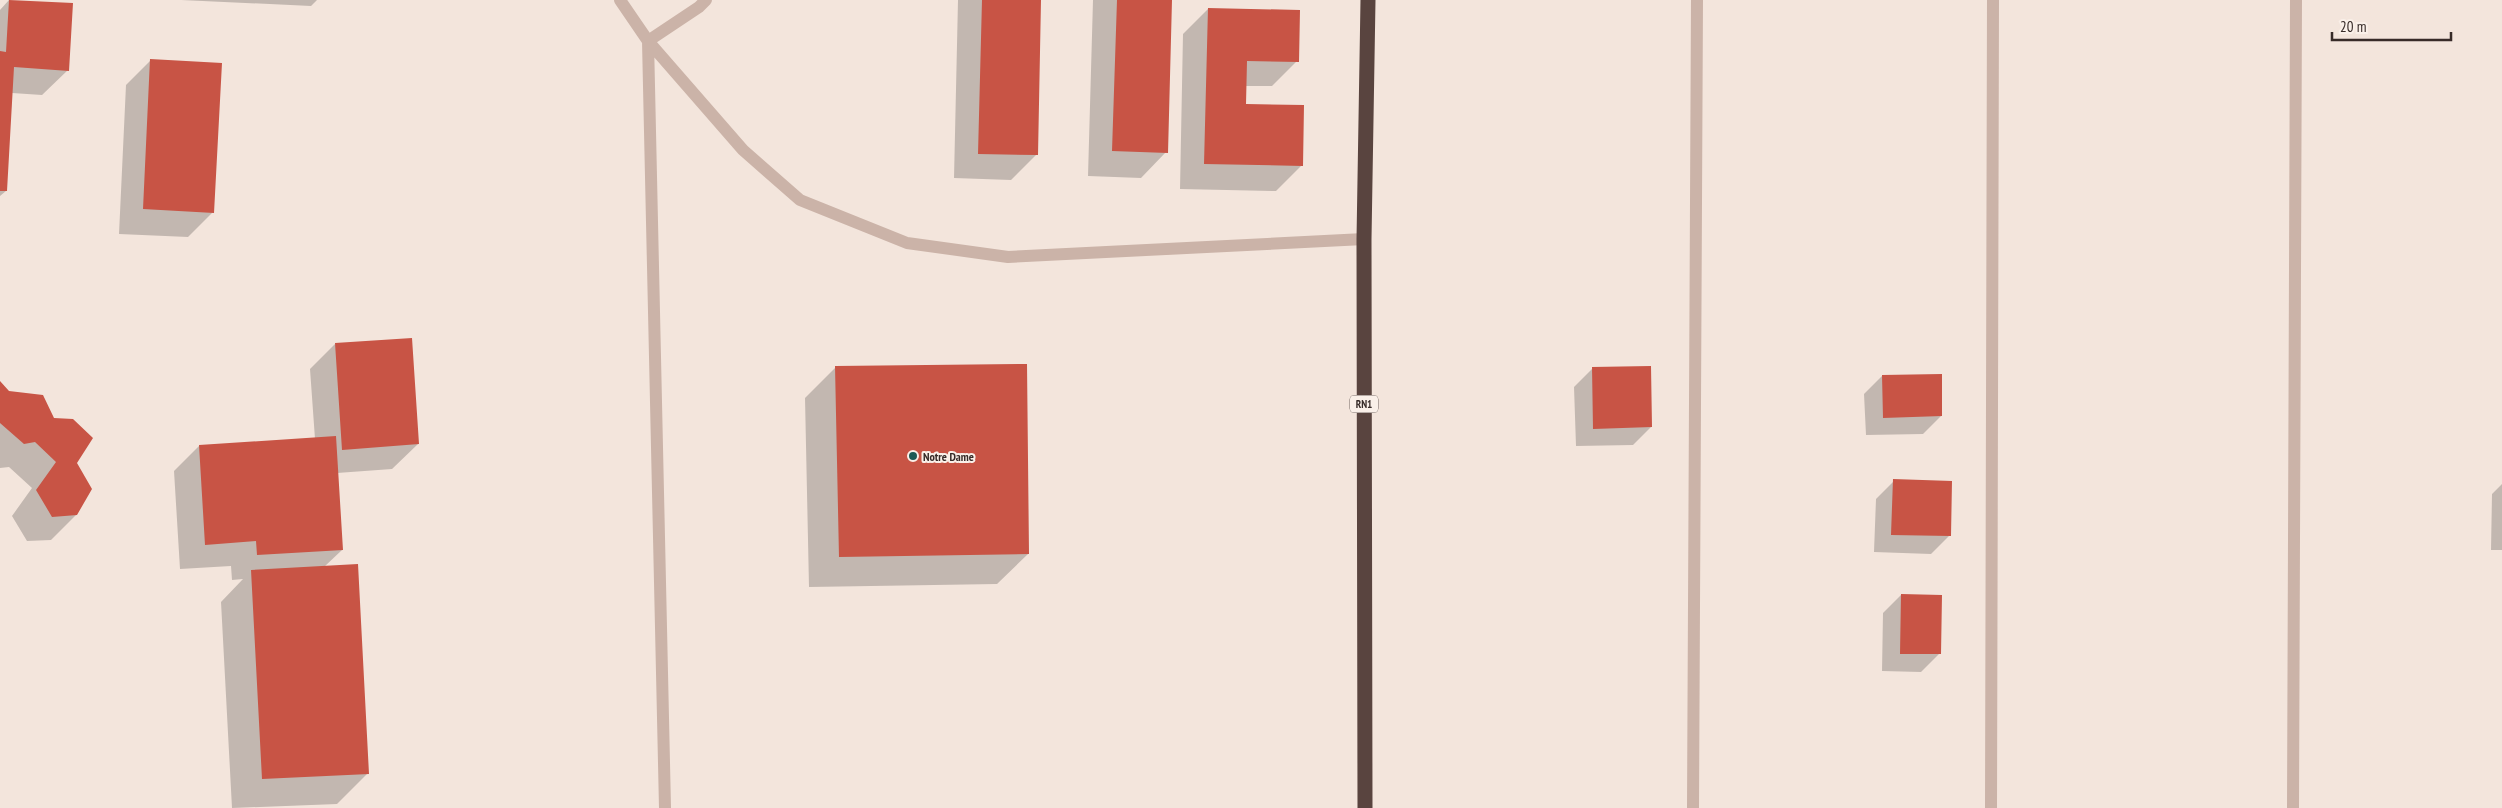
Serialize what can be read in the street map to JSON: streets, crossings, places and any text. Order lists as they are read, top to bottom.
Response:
{
  "streets": {
    "highway": ["RN1"]
  },
  "places": ["Notre Dame"],
  "scale_bar": "20 m"
}
